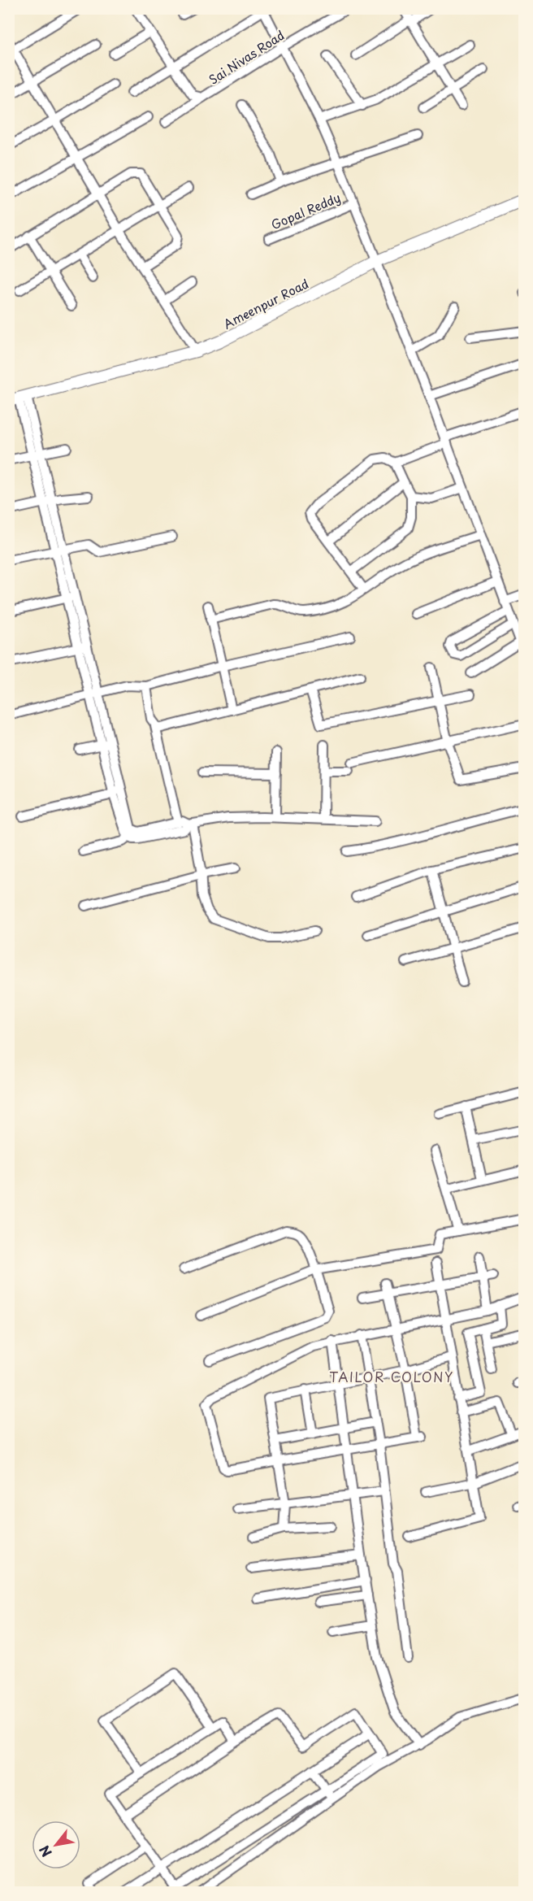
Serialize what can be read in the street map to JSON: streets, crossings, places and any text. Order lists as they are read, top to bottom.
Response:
{
  "streets": {
    "street": ["Sai Nivas Road", "Gopal Reddy", "Ameenpur Road"]
  },
  "districts": ["TAILOR COLONY"],
  "north": "bottom left"
}
